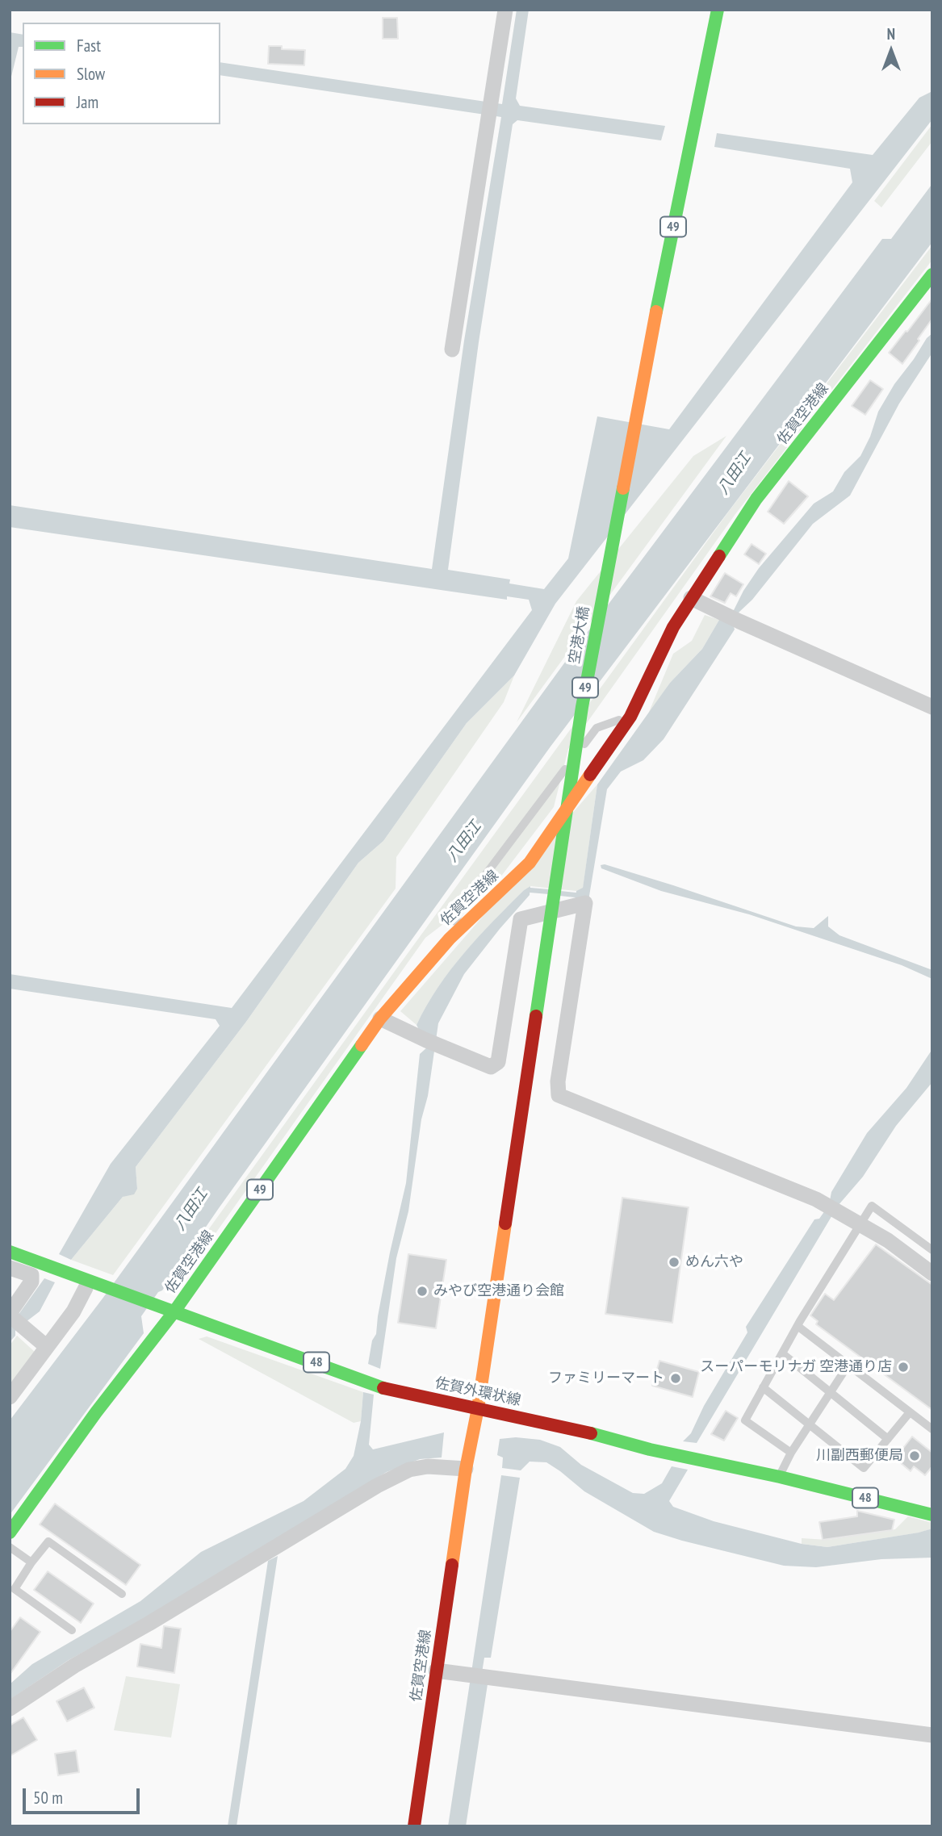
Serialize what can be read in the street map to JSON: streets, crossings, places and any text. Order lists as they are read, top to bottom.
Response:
{
  "streets": {
    "main road": [
      "49",
      "佐賀空港線",
      "空港大橋",
      "48",
      "佐賀外環状線"
    ]
  },
  "crossings": [
    ["佐賀空港線", "空港大橋"],
    ["佐賀空港線", "佐賀外環状線"],
    ["48", "佐賀外環状線"]
  ],
  "water": ["八田江"],
  "places": [
    "めん六や",
    "みやび空港通り会館",
    "スーパーモリナガ 空港通り店",
    "ファミリーマート",
    "川副西郵便局"
  ],
  "legend": ["Fast", "Slow", "Jam"],
  "scale_bar": "50 m",
  "north": "top"
}
